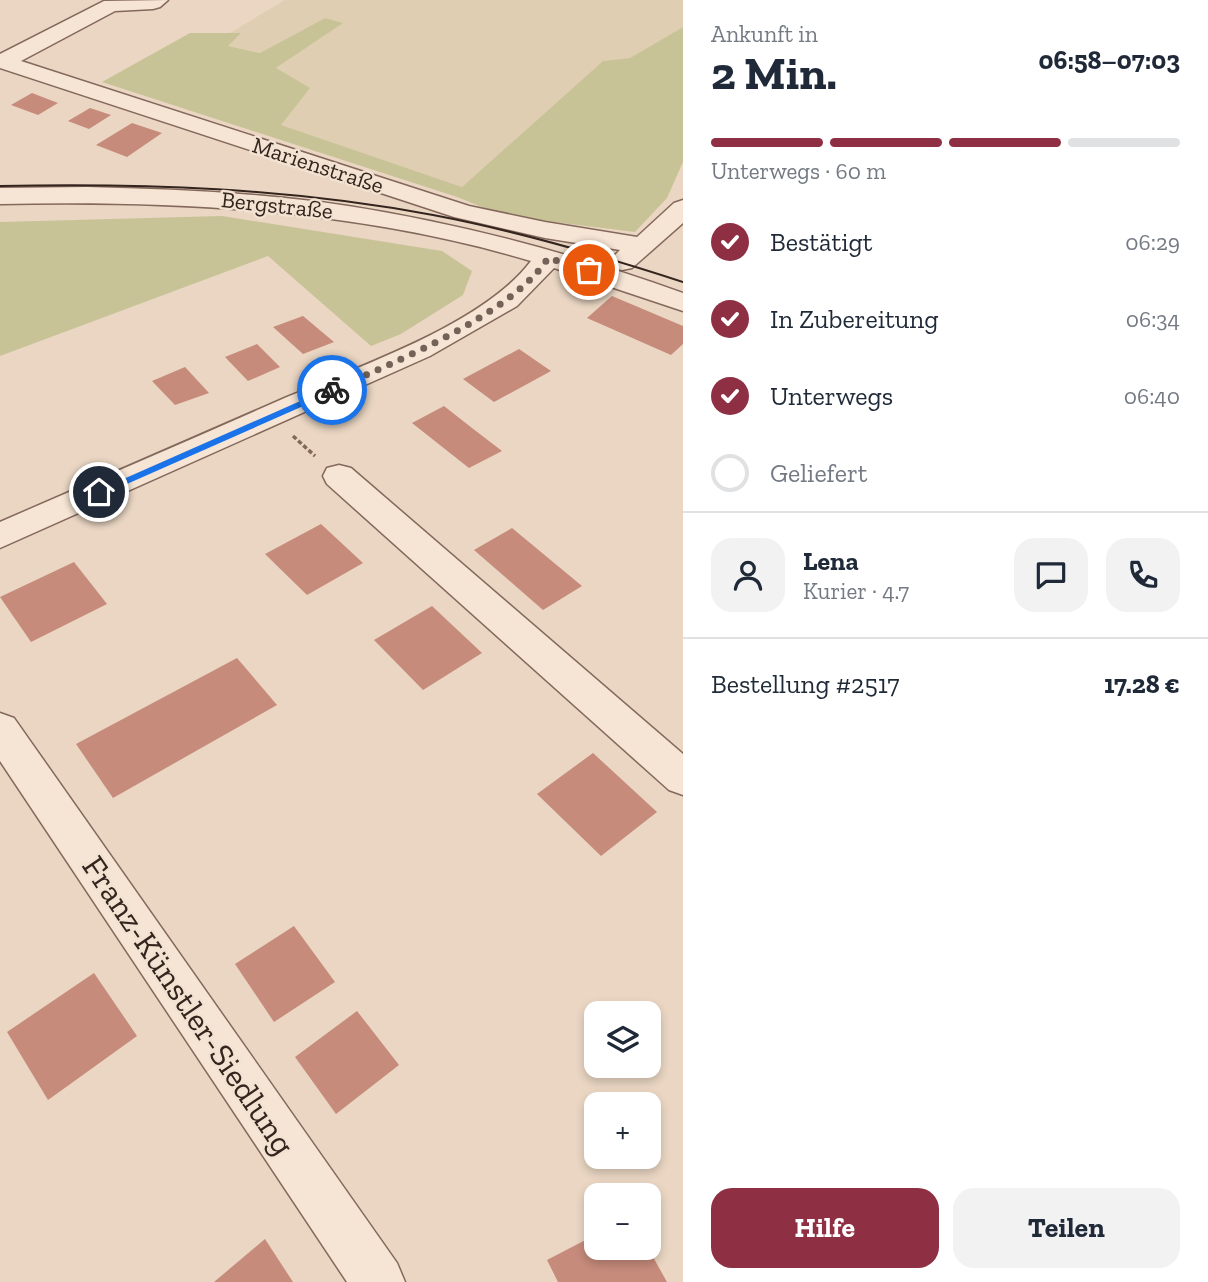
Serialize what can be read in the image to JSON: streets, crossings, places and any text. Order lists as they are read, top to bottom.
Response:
{
  "streets": {
    "street": ["Marienstraße", "Bergstraße", "Franz-Künstler-Siedlung"]
  },
  "page": {
    "heading": ["2 Min.", "Ankunft in", "06:58–07:03"],
    "panel": [
      "Lena",
      "Kurier · 4.7",
      "Bestellung #2517",
      "17.28 €"
    ],
    "bar": "Unterwegs · 60 m",
    "list": [
      ["Bestätigt", "06:29"],
      ["In Zubereitung", "06:34"],
      ["Unterwegs", "06:40"],
      "Geliefert"
    ],
    "map_buttons": ["+", "−"],
    "buttons": ["Hilfe", "Teilen"]
  }
}
